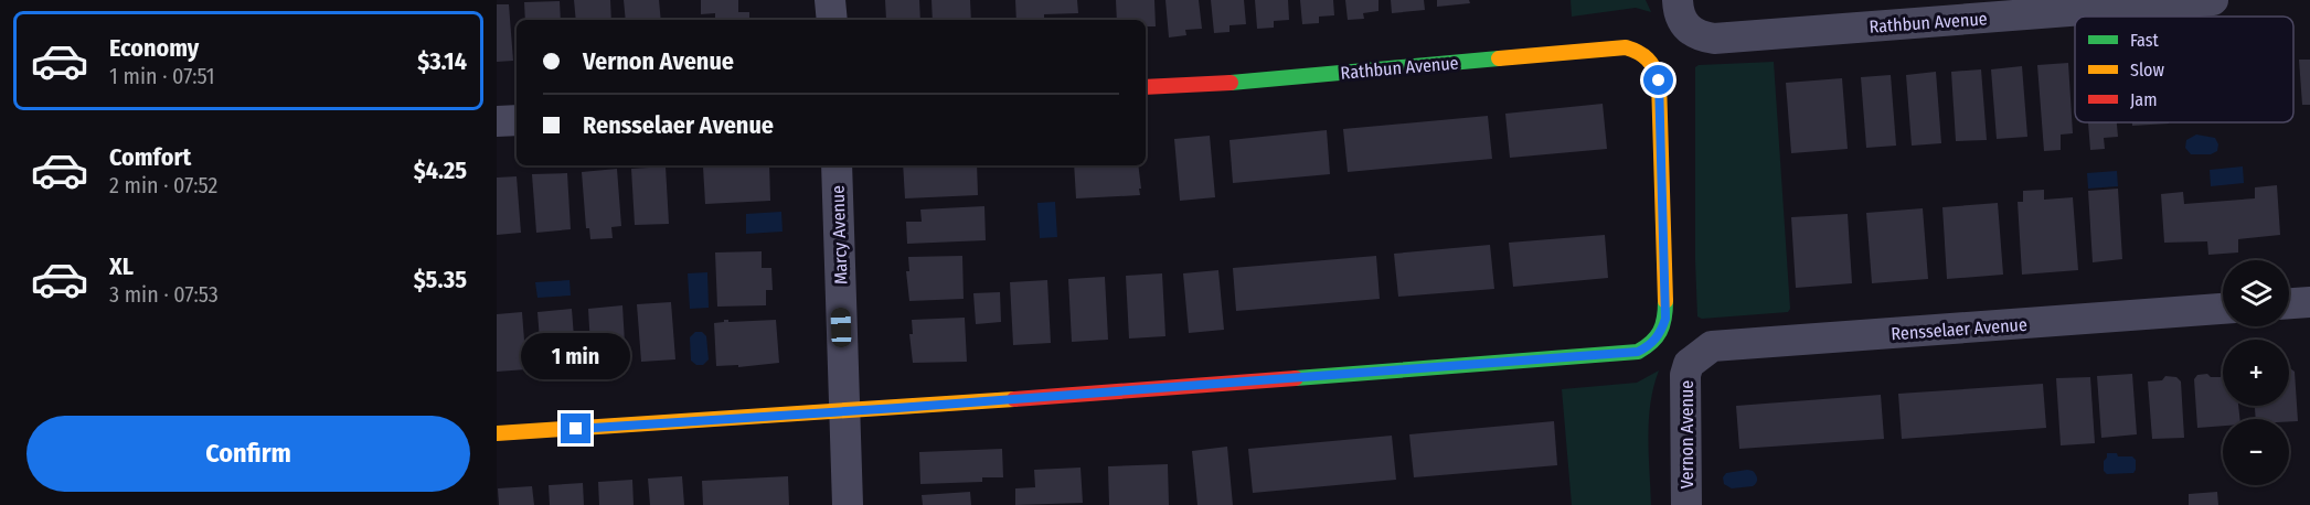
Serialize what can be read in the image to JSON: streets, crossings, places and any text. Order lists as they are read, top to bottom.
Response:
{
  "streets": {
    "street": [
      "Rathbun Avenue",
      "Marcy Avenue",
      "Rensselaer Avenue",
      "Vernon Avenue"
    ]
  },
  "crossings": [
    ["Rathbun Avenue", "Marcy Avenue"],
    ["Rensselaer Avenue", "Vernon Avenue"]
  ],
  "legend": ["Fast", "Slow", "Jam"],
  "page": {
    "list": [
      {
        "name": "Economy",
        "note": "1 min · 07:51",
        "value": "$3.14"
      },
      {
        "name": "Comfort",
        "note": "2 min · 07:52",
        "value": "$4.25"
      },
      {
        "name": "XL",
        "note": "3 min · 07:53",
        "value": "$5.35"
      }
    ],
    "banner": ["Vernon Avenue", "Rensselaer Avenue"],
    "map_buttons": ["+", "−"],
    "bubble": "1 min",
    "buttons": "Confirm"
  }
}
